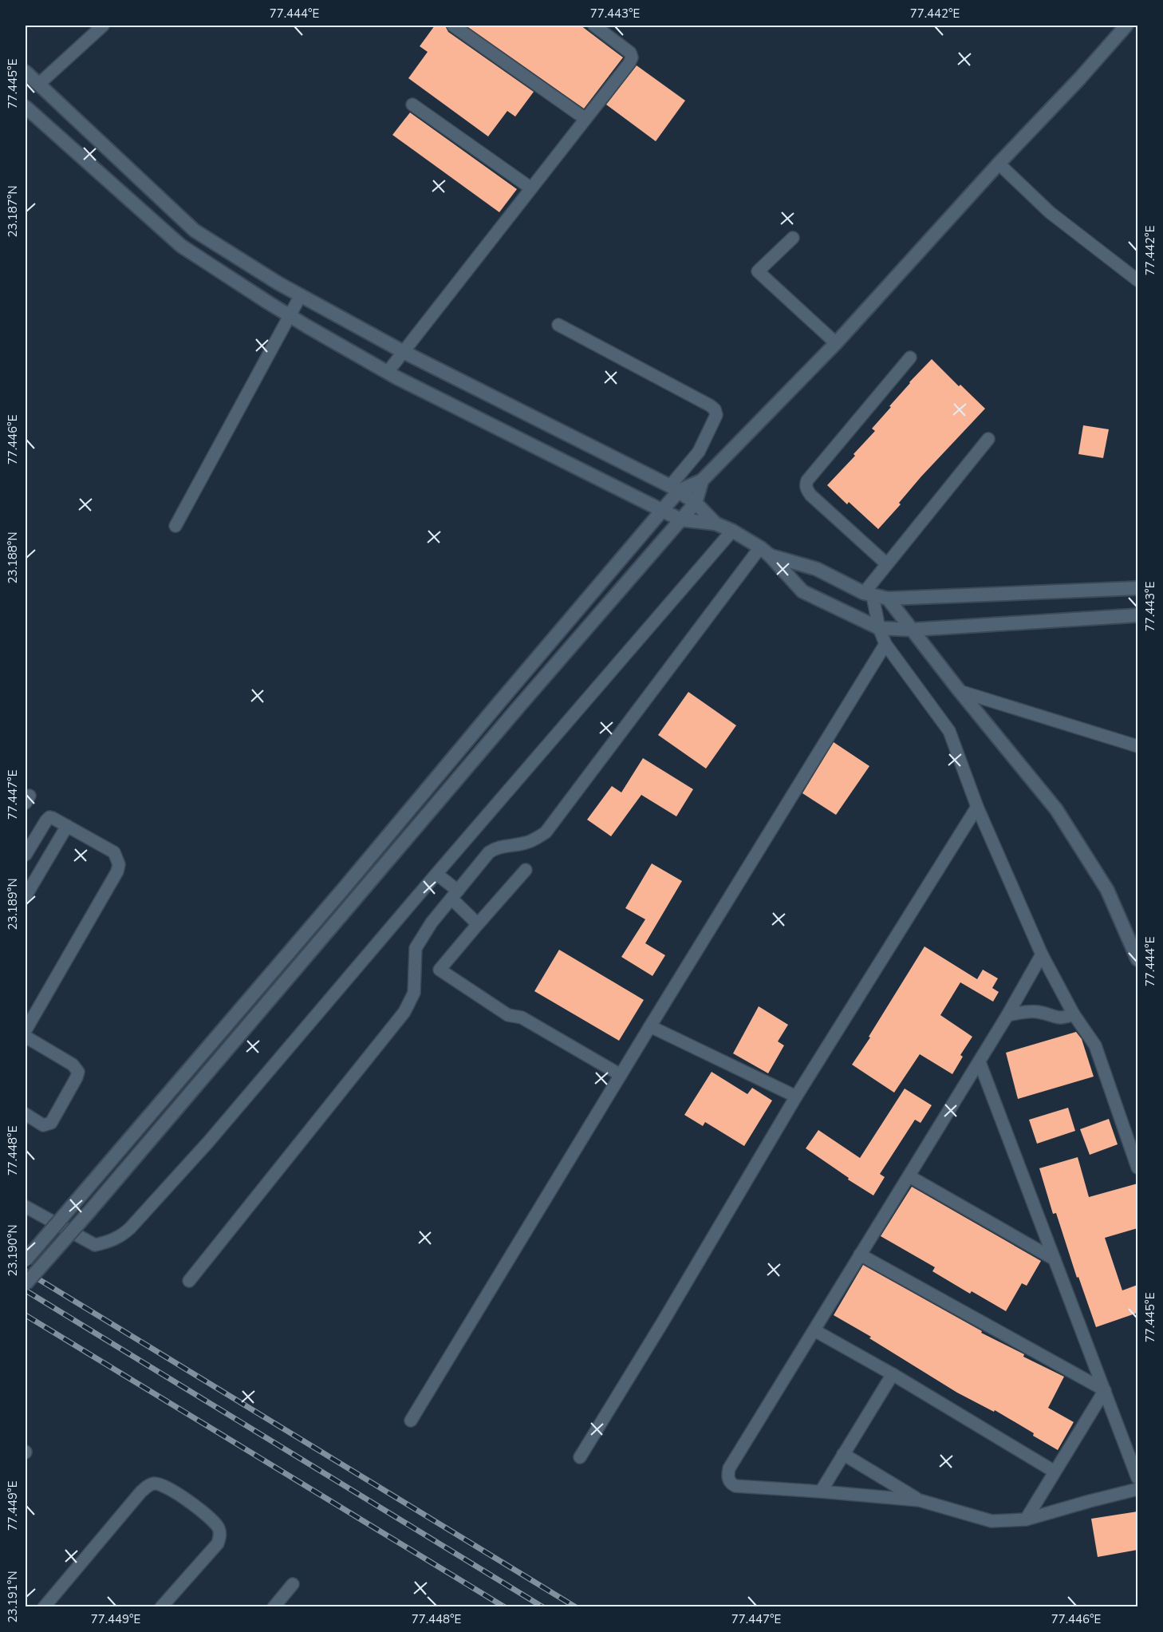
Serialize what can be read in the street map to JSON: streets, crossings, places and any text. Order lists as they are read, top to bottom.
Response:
{
  "coordinates": [
    "77.444°E",
    "77.443°E",
    "77.442°E",
    "77.445°E",
    "23.187°N",
    "77.446°E",
    "23.188°N",
    "77.447°E",
    "23.189°N",
    "77.448°E",
    "23.190°N",
    "77.449°E",
    "23.191°N"
  ]
}
